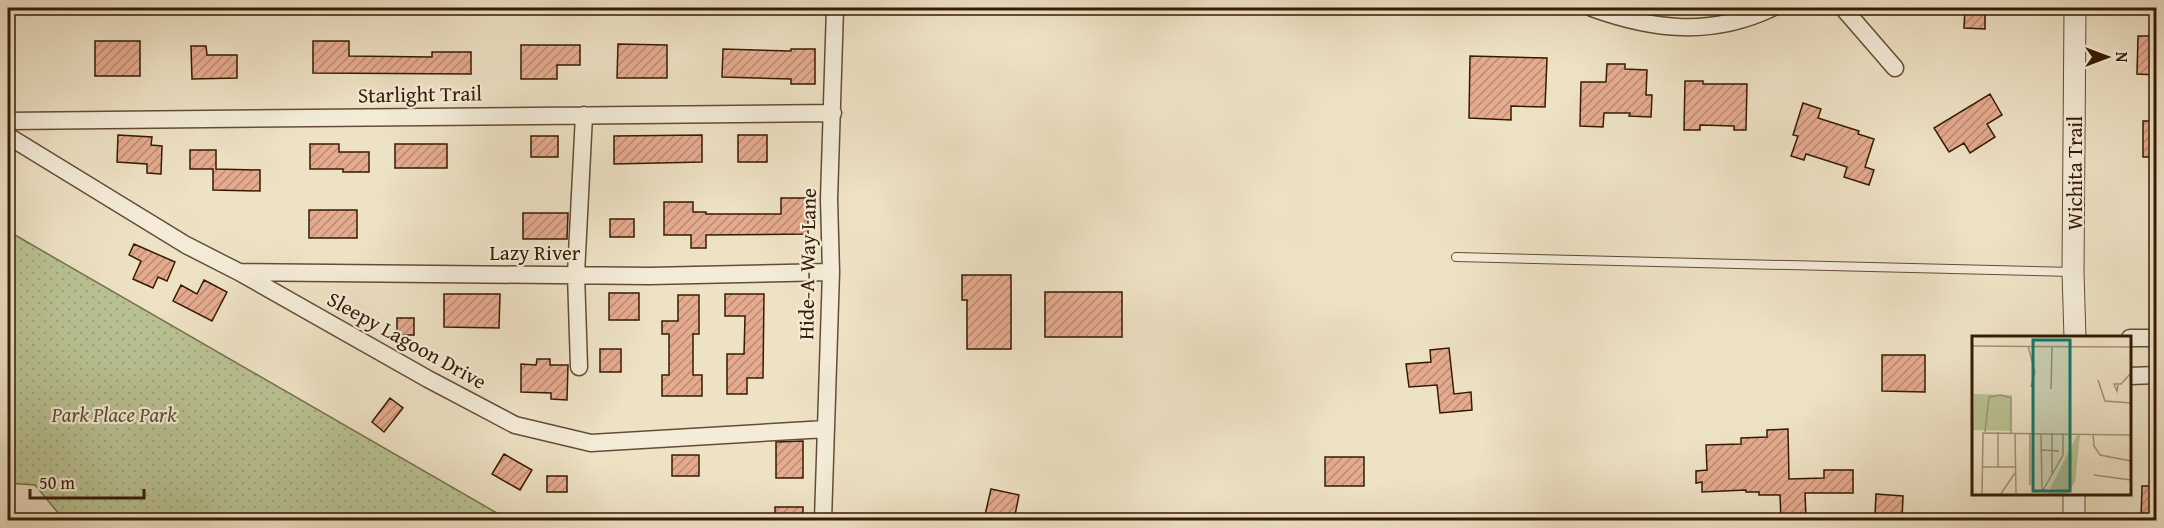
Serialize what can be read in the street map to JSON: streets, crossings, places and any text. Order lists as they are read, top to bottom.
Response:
{
  "streets": {
    "street": [
      "Starlight Trail",
      "Wichita Trail",
      "Lazy River",
      "Hide-A-Way Lane",
      "Sleepy Lagoon Drive"
    ]
  },
  "crossings": [
    ["Starlight Trail", "Hide-A-Way Lane"],
    ["Lazy River", "Hide-A-Way Lane"],
    ["Lazy River", "Sleepy Lagoon Drive"],
    ["Hide-A-Way Lane", "Sleepy Lagoon Drive"]
  ],
  "parks": ["Park Place Park"],
  "scale_bar": "50 m",
  "north": "right"
}
